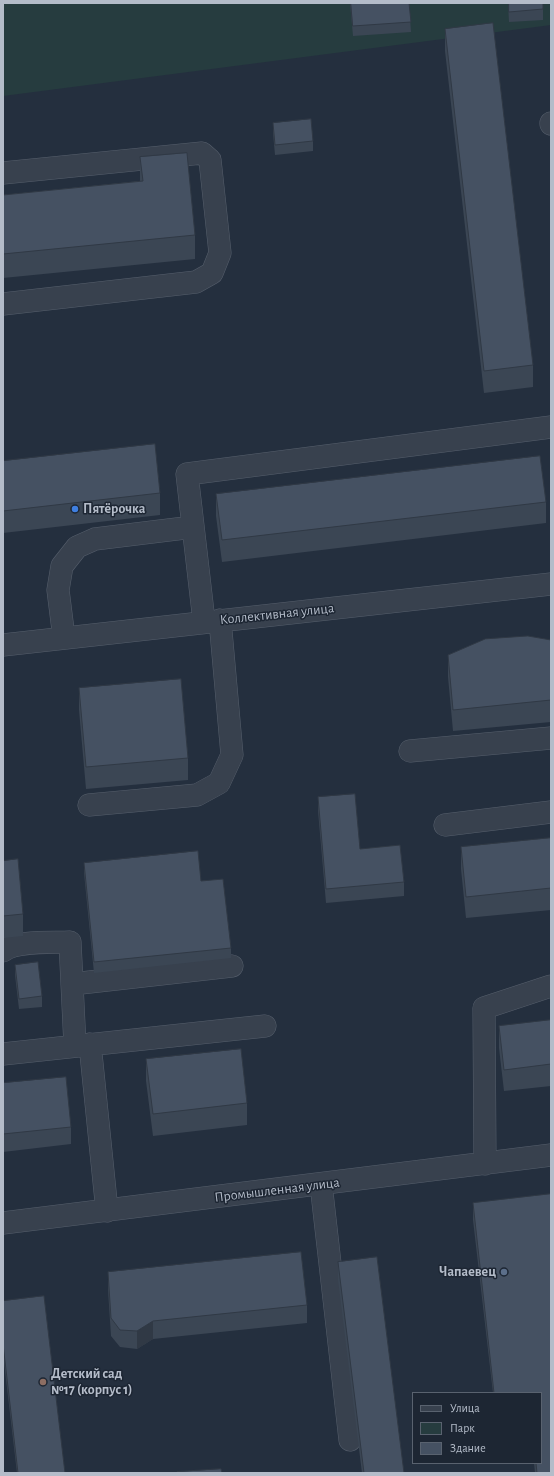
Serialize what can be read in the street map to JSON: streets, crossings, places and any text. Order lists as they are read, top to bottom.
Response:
{
  "streets": {
    "street": ["Коллективная улица", "Промышленная улица"]
  },
  "places": ["Пятёрочка", "Чапаевец", "Детский сад №17 (корпус 1)"],
  "legend": ["Улица", "Парк", "Здание"]
}
